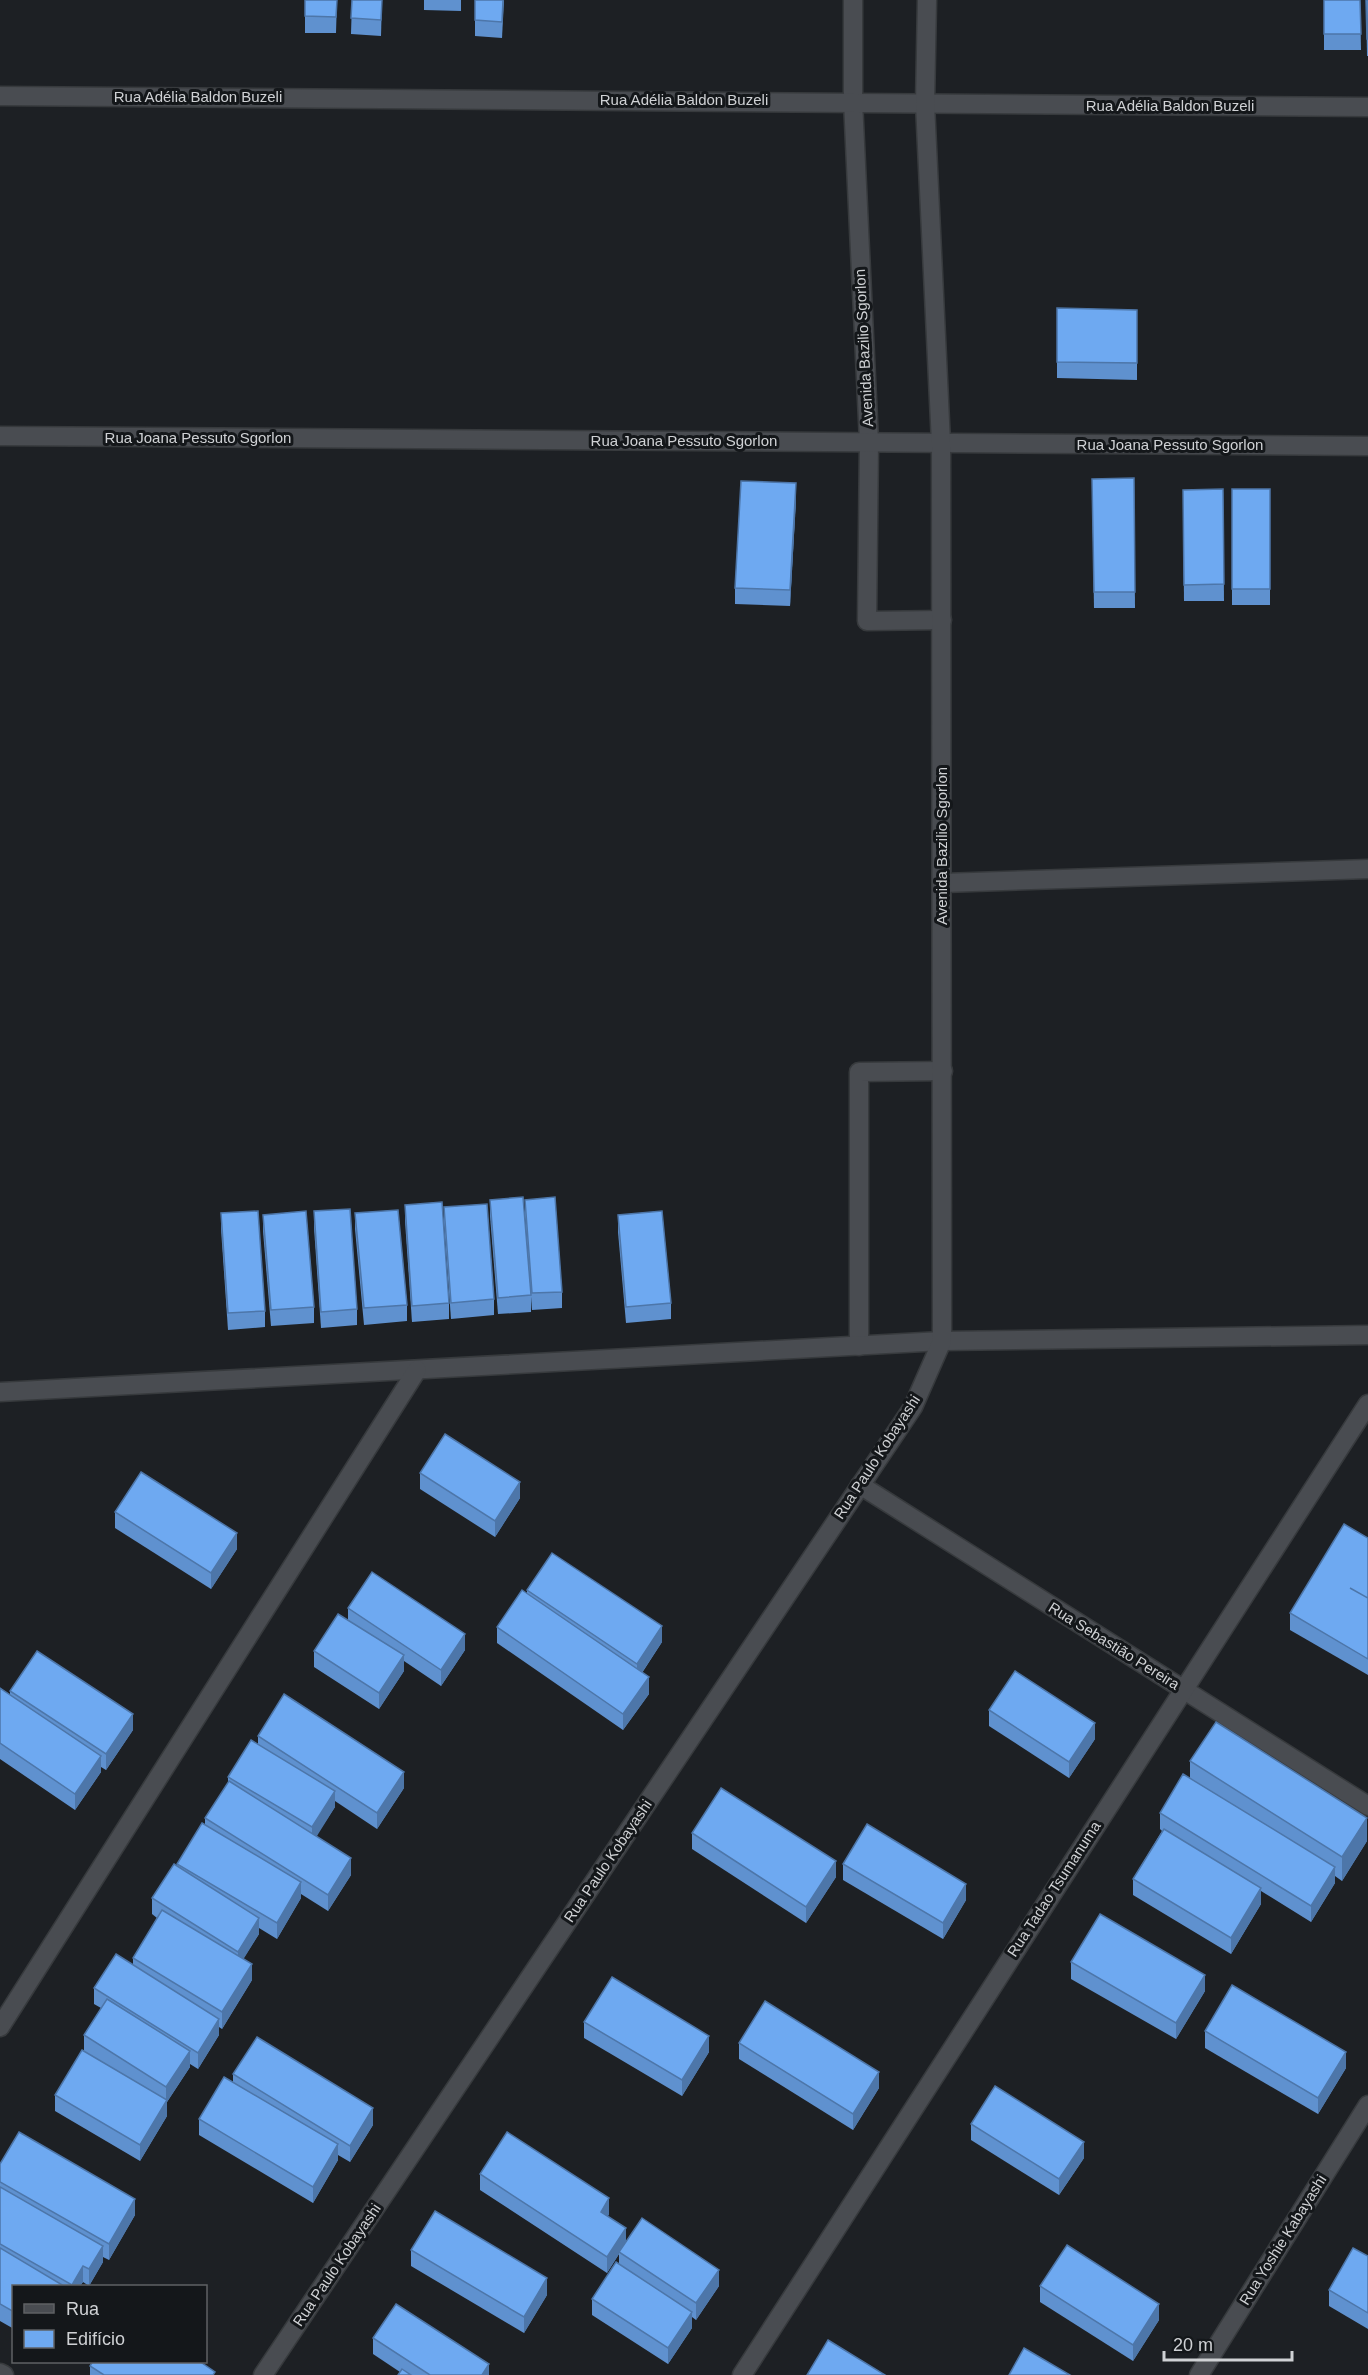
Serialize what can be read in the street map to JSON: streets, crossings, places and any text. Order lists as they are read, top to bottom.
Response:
{
  "streets": {
    "street": [
      "Rua Adélia Baldon Buzeli",
      "Avenida Bazilio Sgorlon",
      "Rua Joana Pessuto Sgorlon",
      "Rua Paulo Kobayashi",
      "Rua Sebastião Pereira",
      "Rua Tadao Tsumanuma",
      "Rua Yoshie Kabayashi"
    ]
  },
  "crossings": [
    ["Rua Adélia Baldon Buzeli", "Avenida Bazilio Sgorlon"],
    ["Avenida Bazilio Sgorlon", "Rua Joana Pessuto Sgorlon"],
    ["Avenida Bazilio Sgorlon", "Rua Paulo Kobayashi"],
    ["Rua Paulo Kobayashi", "Rua Sebastião Pereira"],
    ["Rua Sebastião Pereira", "Rua Tadao Tsumanuma"]
  ],
  "legend": ["Rua", "Edifício"],
  "scale_bar": "20 m"
}
